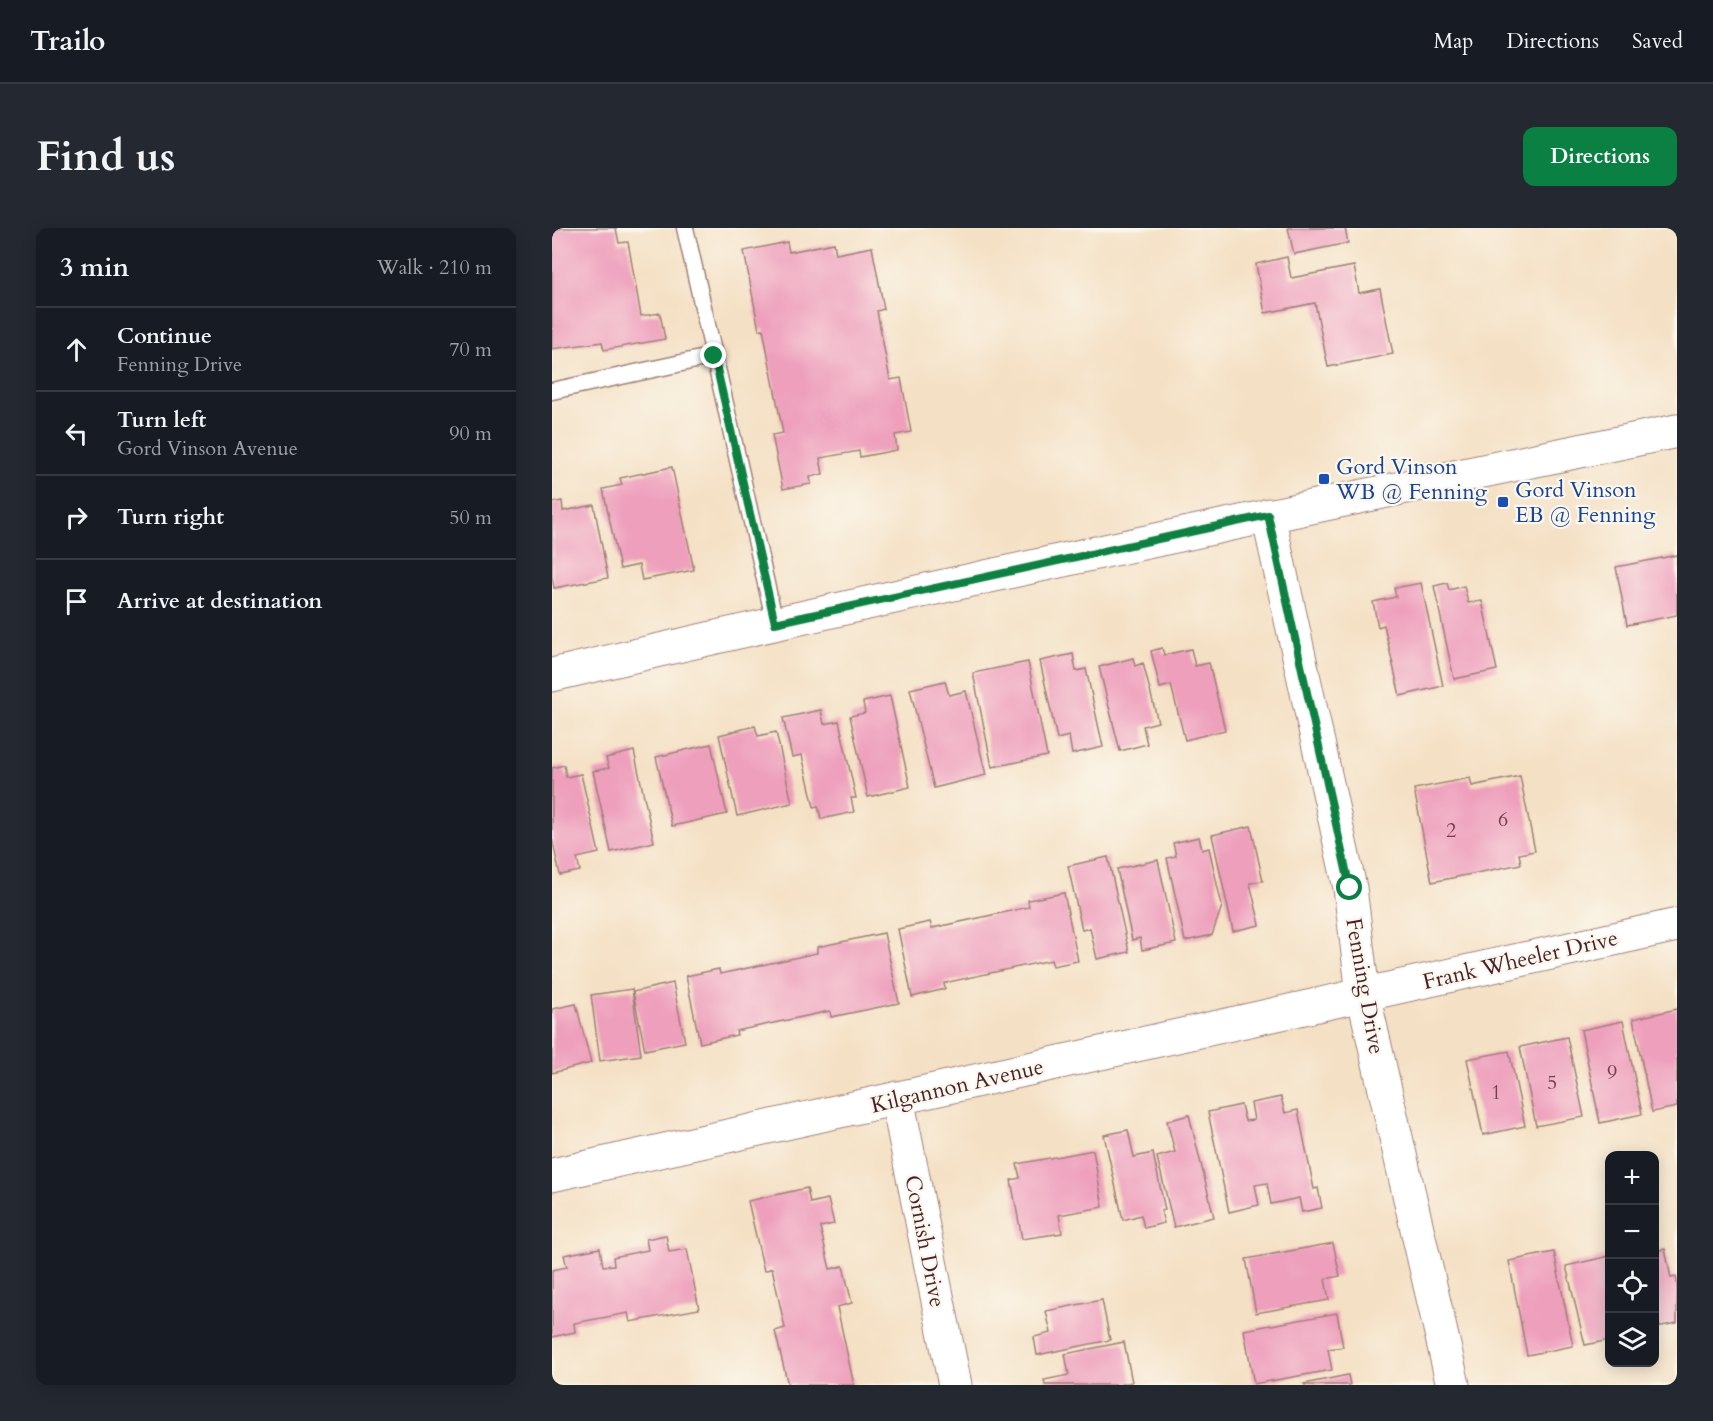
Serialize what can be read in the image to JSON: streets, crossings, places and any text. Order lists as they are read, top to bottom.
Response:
{
  "streets": {
    "street": [
      "Frank Wheeler Drive",
      "Fenning Drive",
      "Kilgannon Avenue",
      "Cornish Drive"
    ]
  },
  "crossings": [
    ["Frank Wheeler Drive", "Fenning Drive"],
    ["Frank Wheeler Drive", "Kilgannon Avenue"],
    ["Fenning Drive", "Kilgannon Avenue"],
    ["Kilgannon Avenue", "Cornish Drive"]
  ],
  "places": {
    "transit": ["Gord Vinson WB @ Fenning", "Gord Vinson EB @ Fenning"]
  },
  "house_numbers": [
    "6",
    "2",
    "9",
    "5",
    "1"
  ],
  "page": {
    "header": "Trailo",
    "nav": ["Map", "Directions", "Saved"],
    "buttons": "Directions",
    "title": "Find us",
    "heading": ["3 min", "Walk · 210 m"],
    "list": [
      ["Continue", "Fenning Drive", "70 m"],
      ["Turn left", "Gord Vinson Avenue", "90 m"],
      ["Turn right", "50 m"],
      "Arrive at destination"
    ],
    "map_buttons": ["+", "−"]
  }
}
